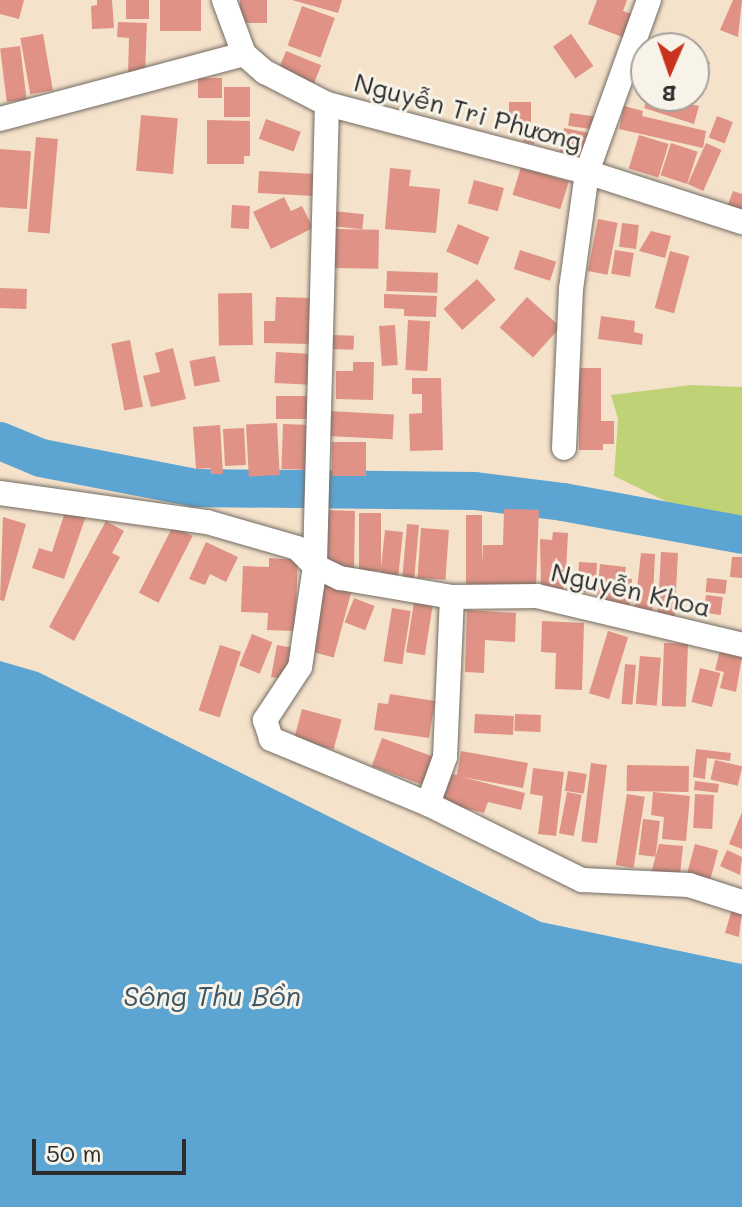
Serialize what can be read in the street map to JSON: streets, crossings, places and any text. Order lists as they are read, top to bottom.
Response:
{
  "streets": {
    "street": ["Nguyễn Tri Phương", "Nguyễn Khoa"]
  },
  "water": ["Sông Thu Bồn"],
  "scale_bar": "50 m",
  "north": "bottom"
}
